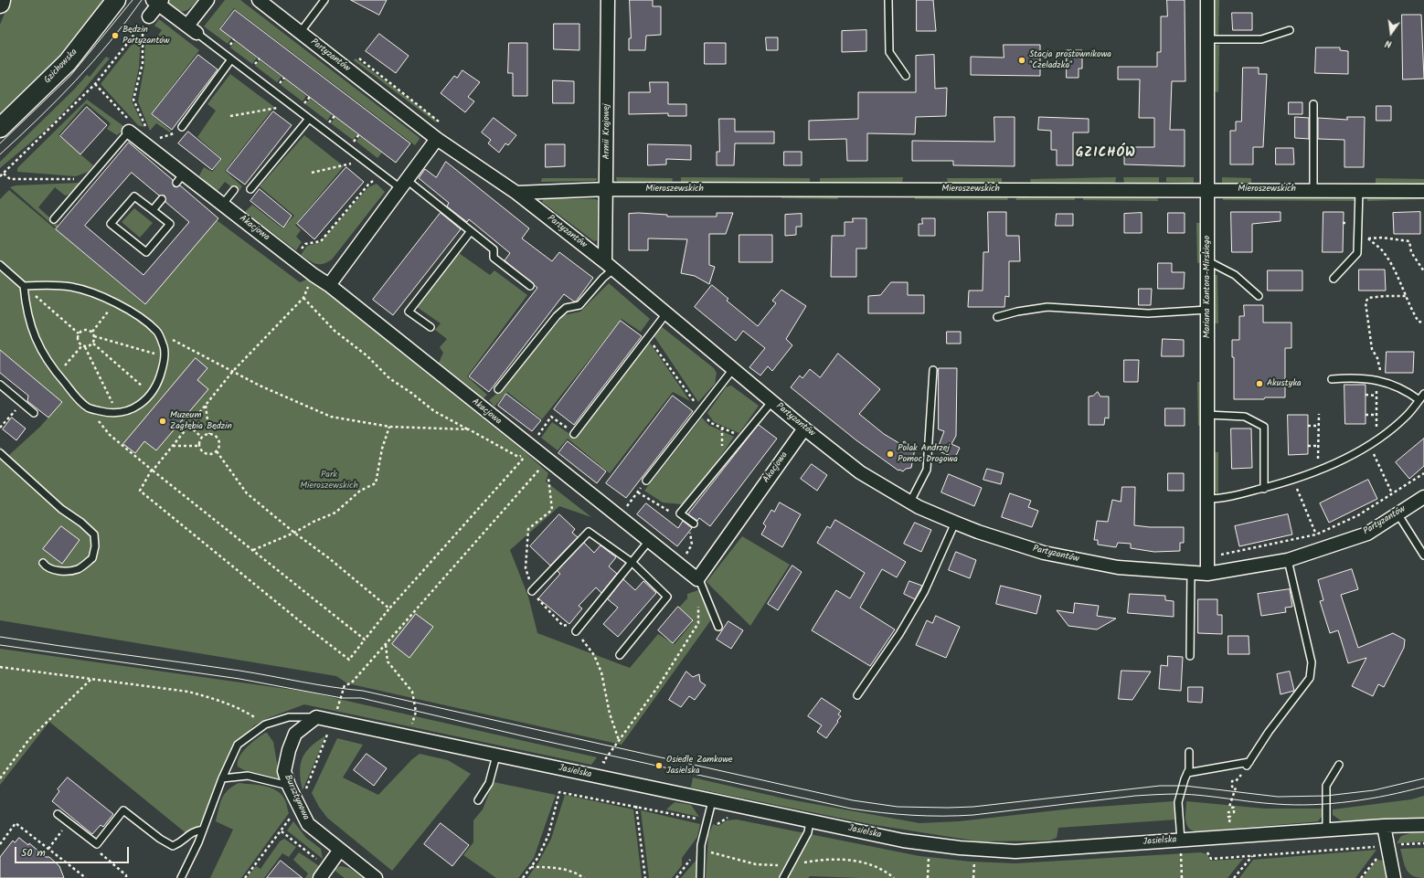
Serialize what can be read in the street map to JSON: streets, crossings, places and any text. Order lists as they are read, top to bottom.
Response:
{
  "streets": {
    "street": [
      "Partyzantów",
      "Gzichowska",
      "Armii Krajowej",
      "Mieroszewskich",
      "Akacjowa",
      "Mariana Kantora-Mirskiego",
      "Jasielska",
      "Bursztynowa"
    ]
  },
  "crossings": [
    ["Partyzantów", "Armii Krajowej"],
    ["Partyzantów", "Mieroszewskich"],
    ["Partyzantów", "Akacjowa"],
    ["Partyzantów", "Mariana Kantora-Mirskiego"],
    ["Armii Krajowej", "Mieroszewskich"],
    ["Mieroszewskich", "Mariana Kantora-Mirskiego"],
    ["Jasielska", "Bursztynowa"]
  ],
  "districts": ["GZICHÓW"],
  "parks": ["Park Mieroszewskich"],
  "places": [
    "Będzin Partyzantów",
    "Stacja prostownikowa \"Czeladzka\"",
    "Akustyka",
    "Muzeum Zagłębia Będzin",
    "Polak Andrzej Pomoc Drogowa",
    "Osiedle Zamkowe Jasielska"
  ],
  "scale_bar": "50 m",
  "north": "bottom"
}
